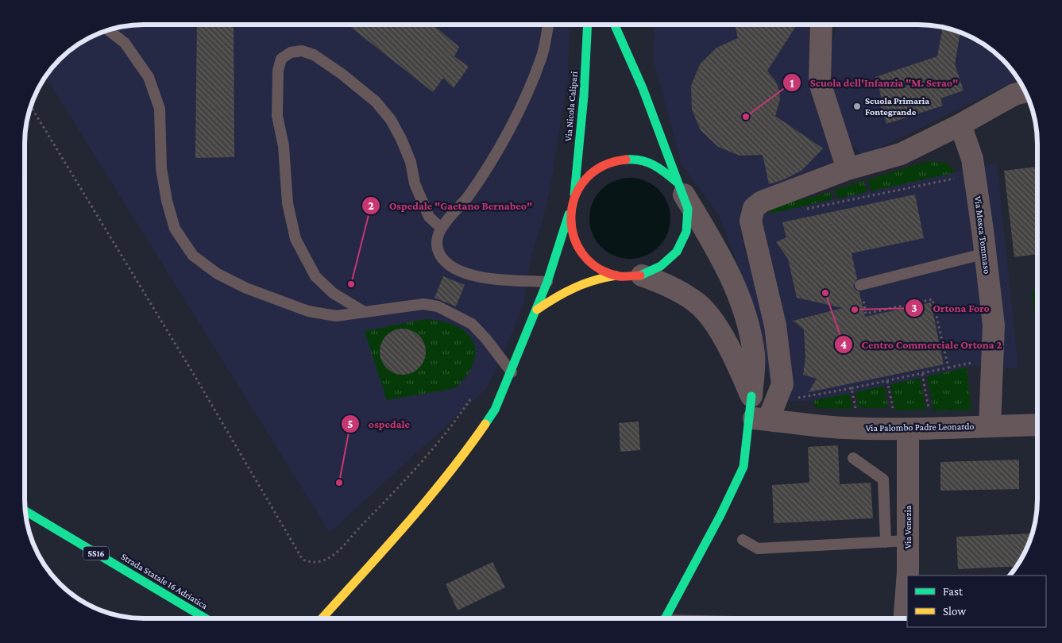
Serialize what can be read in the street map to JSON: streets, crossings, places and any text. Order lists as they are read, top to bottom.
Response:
{
  "streets": {
    "street": [
      "Via Nicola Calipari",
      "Via Mosca Tommaso",
      "Via Palombo Padre Leonardo",
      "Via Venezia",
      "SS16",
      "Strada Statale 16 Adriatica"
    ]
  },
  "crossings": [
    ["Via Mosca Tommaso", "Via Palombo Padre Leonardo"],
    ["Via Palombo Padre Leonardo", "Via Venezia"]
  ],
  "places": [
    "Scuola Primaria Fontegrande",
    "Scuola dell'Infanzia \"M. Serao\"",
    "Ospedale \"Gaetano Bernabeo\"",
    "Centro Commerciale Ortona 2",
    "Ortona Foro",
    "ospedale"
  ],
  "legend": ["Fast", "Slow"]
}
